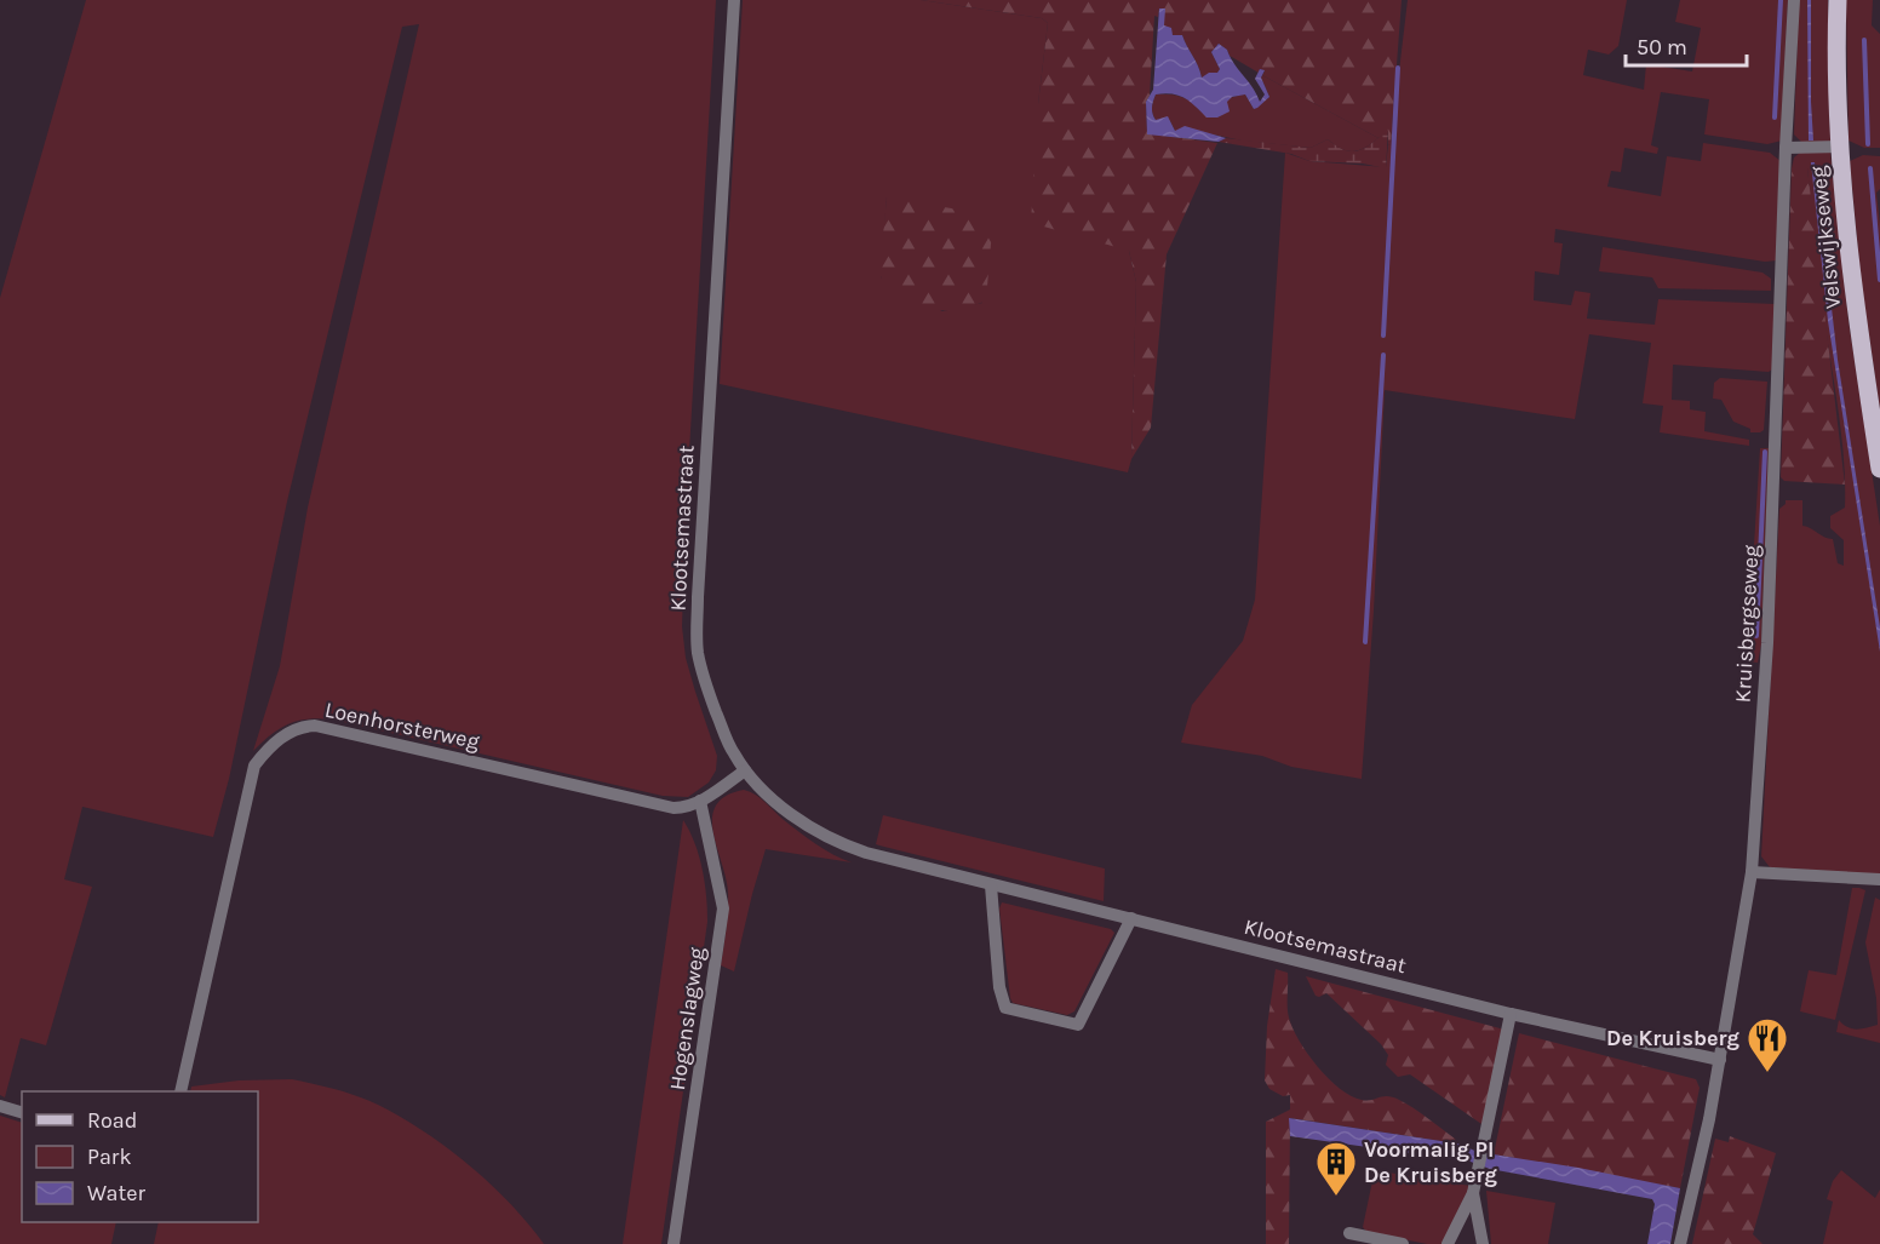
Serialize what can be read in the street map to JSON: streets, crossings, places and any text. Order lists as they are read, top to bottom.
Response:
{
  "streets": {
    "main road": ["Velswijkseweg"],
    "street": [
      "Klootsemastraat",
      "Kruisbergseweg",
      "Loenhorsterweg",
      "Hogenslagweg"
    ]
  },
  "crossings": [
    ["Klootsemastraat", "Kruisbergseweg"],
    ["Klootsemastraat", "Loenhorsterweg"],
    ["Loenhorsterweg", "Hogenslagweg"]
  ],
  "places": {
    "restaurant": ["De Kruisberg"],
    "building": ["Voormalig PI De Kruisberg"]
  },
  "legend": ["Road", "Park", "Water"],
  "scale_bar": "50 m"
}
